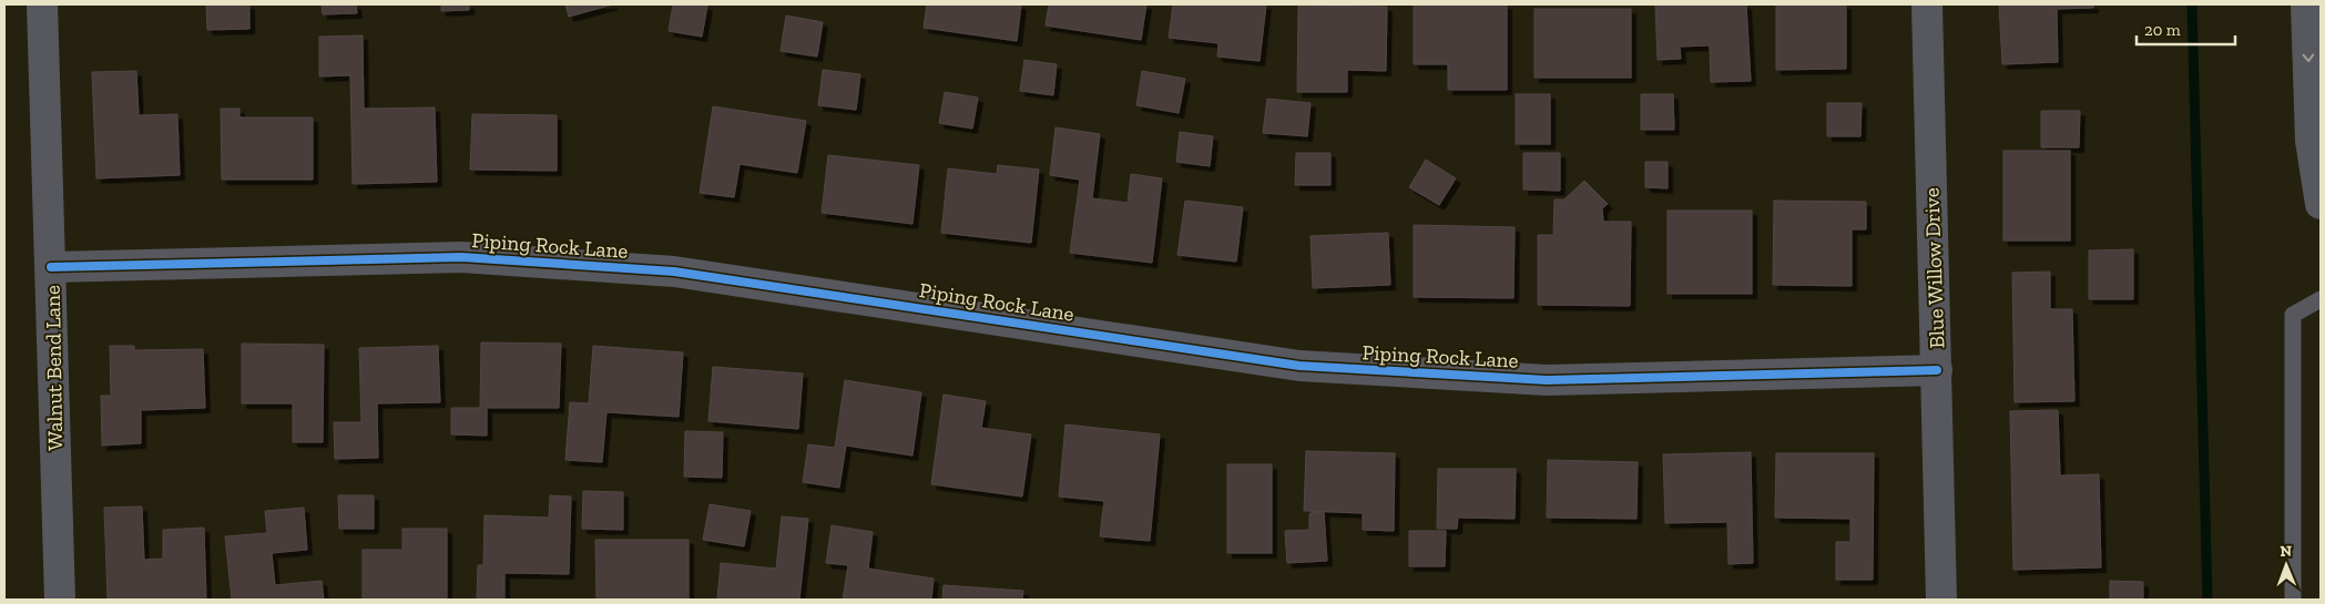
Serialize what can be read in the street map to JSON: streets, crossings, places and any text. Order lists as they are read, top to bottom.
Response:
{
  "streets": {
    "street": ["Piping Rock Lane", "Blue Willow Drive", "Walnut Bend Lane"]
  },
  "crossings": [
    ["Piping Rock Lane", "Blue Willow Drive"],
    ["Piping Rock Lane", "Walnut Bend Lane"]
  ],
  "scale_bar": "20 m",
  "north": "top"
}
